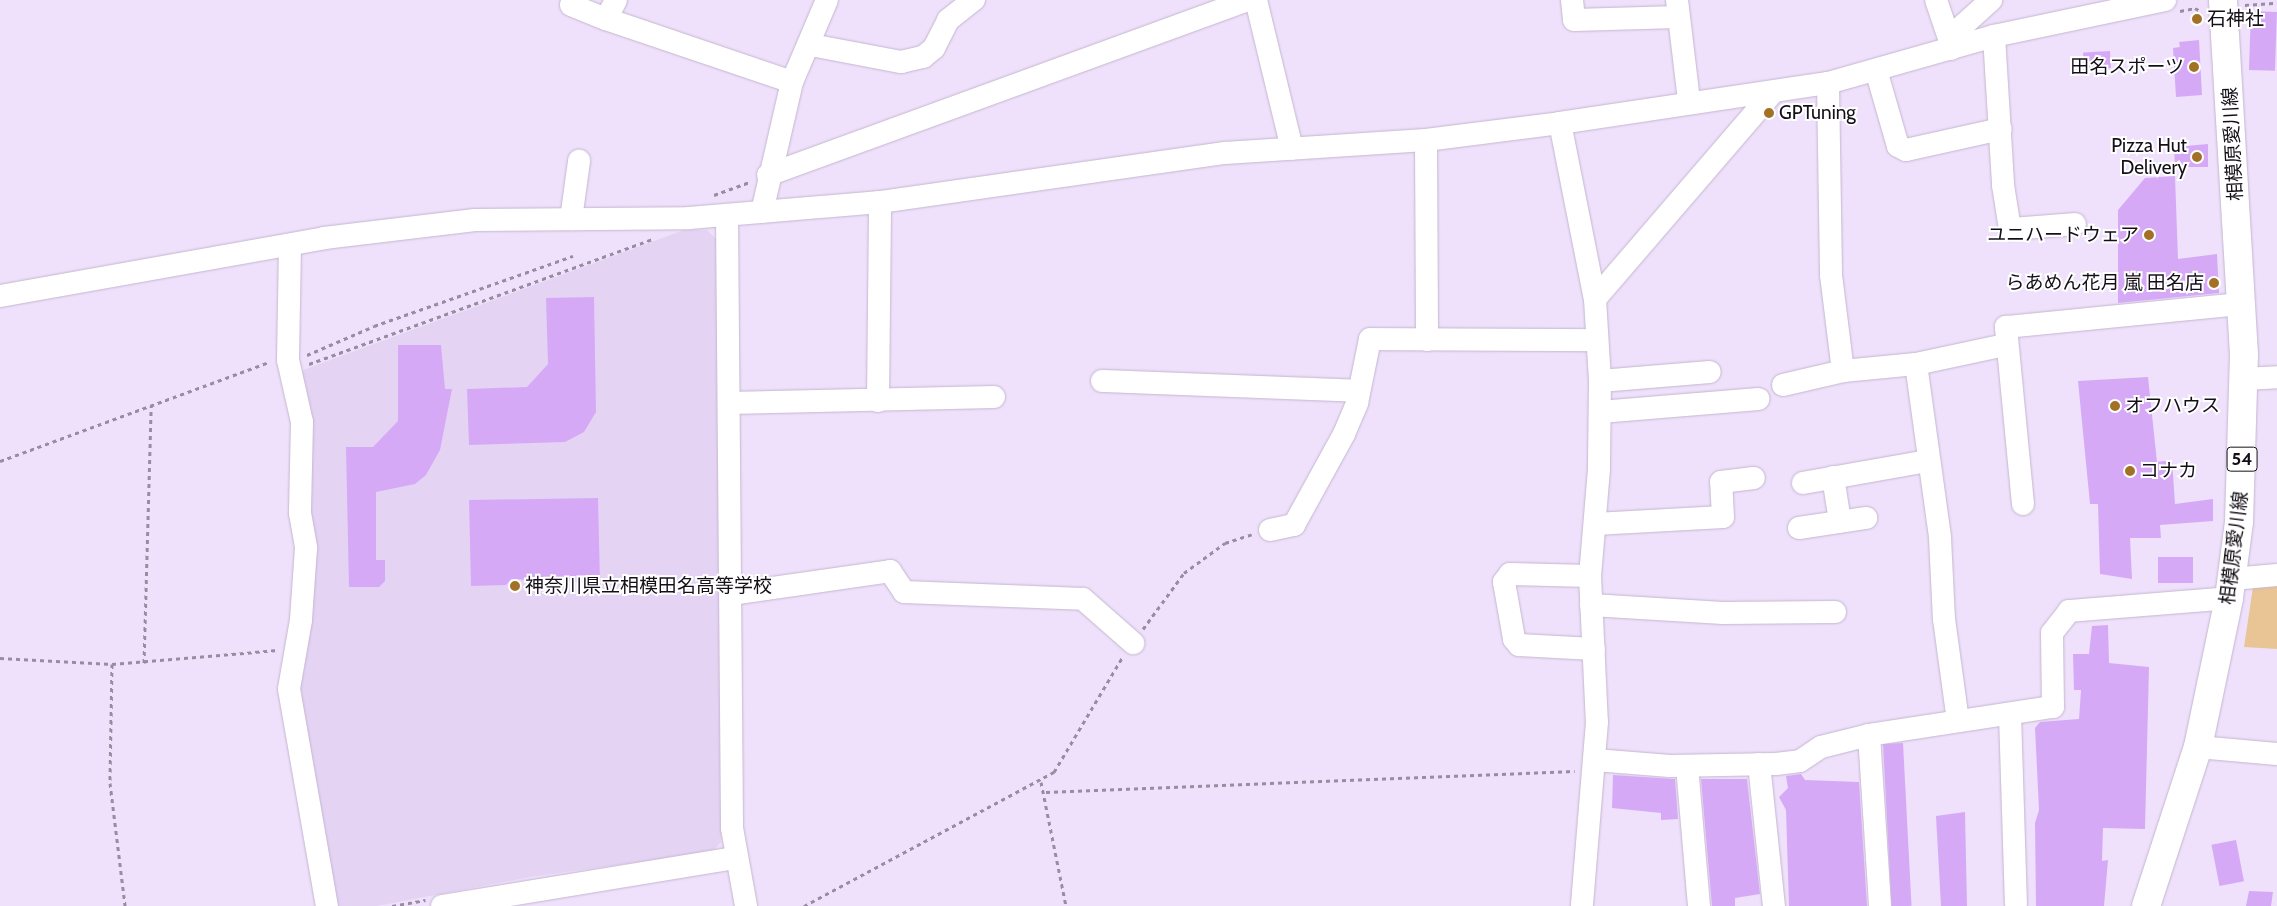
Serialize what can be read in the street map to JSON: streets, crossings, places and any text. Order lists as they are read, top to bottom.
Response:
{
  "streets": {
    "main road": ["相模原愛川線", "54"]
  },
  "places": [
    "石神社",
    "田名スポーツ",
    "GPTuning",
    "Pizza Hut Delivery",
    "ユニハードウェア",
    "らあめん花月 嵐 田名店",
    "オフハウス",
    "コナカ",
    "神奈川県立相模田名高等学校"
  ]
}
